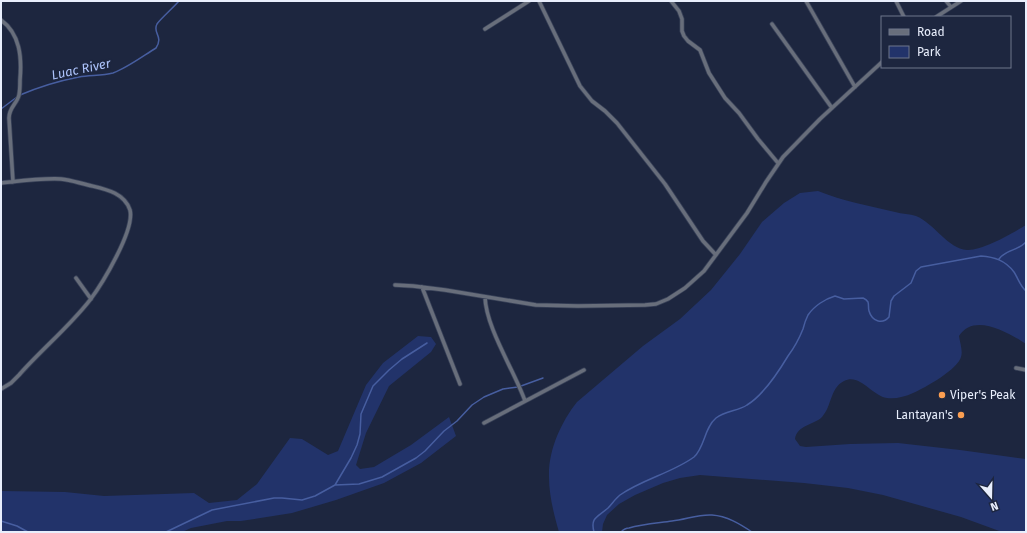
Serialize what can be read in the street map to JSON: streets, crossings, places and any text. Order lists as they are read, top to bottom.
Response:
{
  "water": ["Luac River"],
  "places": ["Viper's Peak", "Lantayan's"],
  "legend": ["Road", "Park"],
  "north": "bottom"
}
